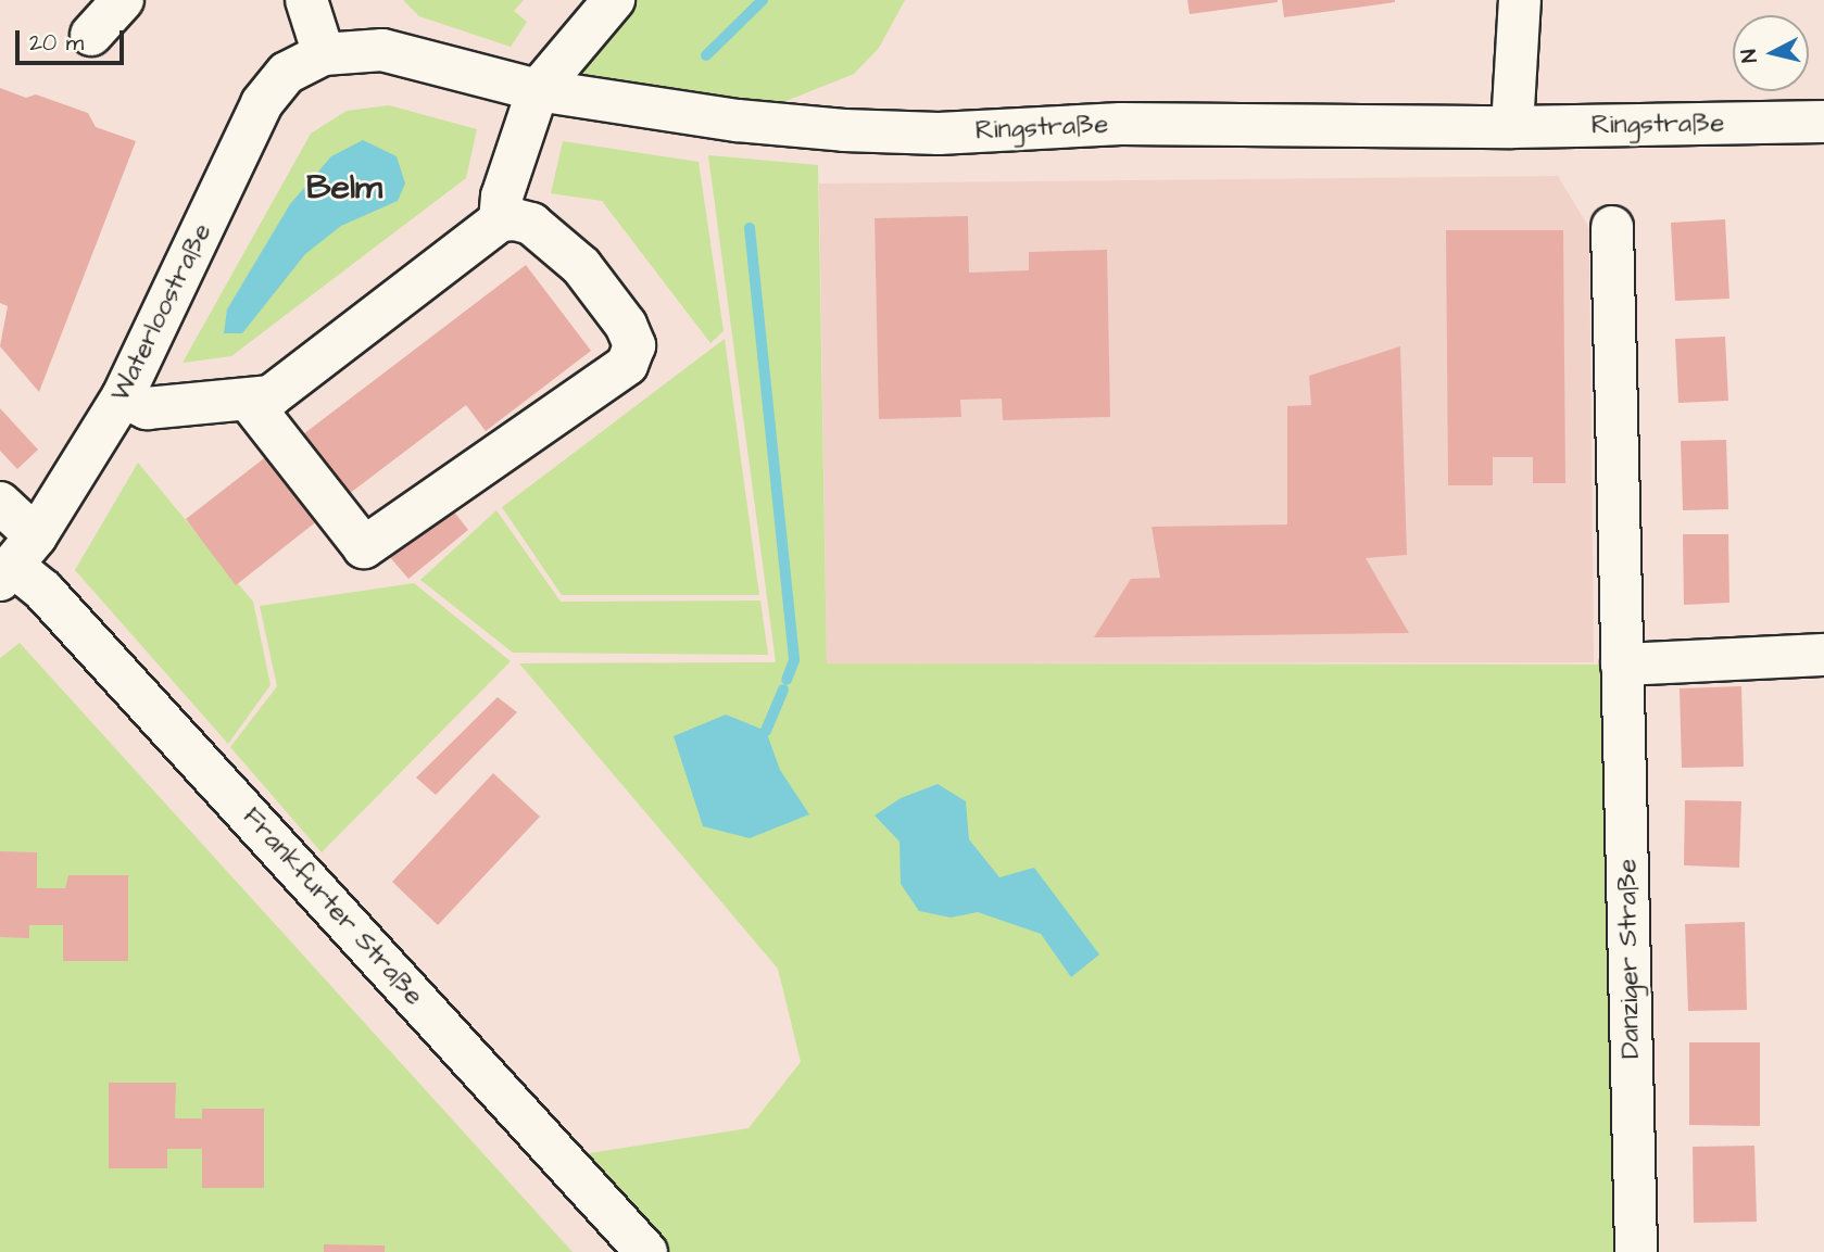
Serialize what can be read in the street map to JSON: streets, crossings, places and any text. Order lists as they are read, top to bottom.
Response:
{
  "streets": {
    "street": [
      "Ringstraße",
      "Waterloostraße",
      "Frankfurter Straße",
      "Danziger Straße"
    ]
  },
  "crossings": [
    ["Ringstraße", "Waterloostraße"],
    ["Waterloostraße", "Frankfurter Straße"]
  ],
  "districts": ["Belm"],
  "scale_bar": "20 m",
  "north": "left"
}
